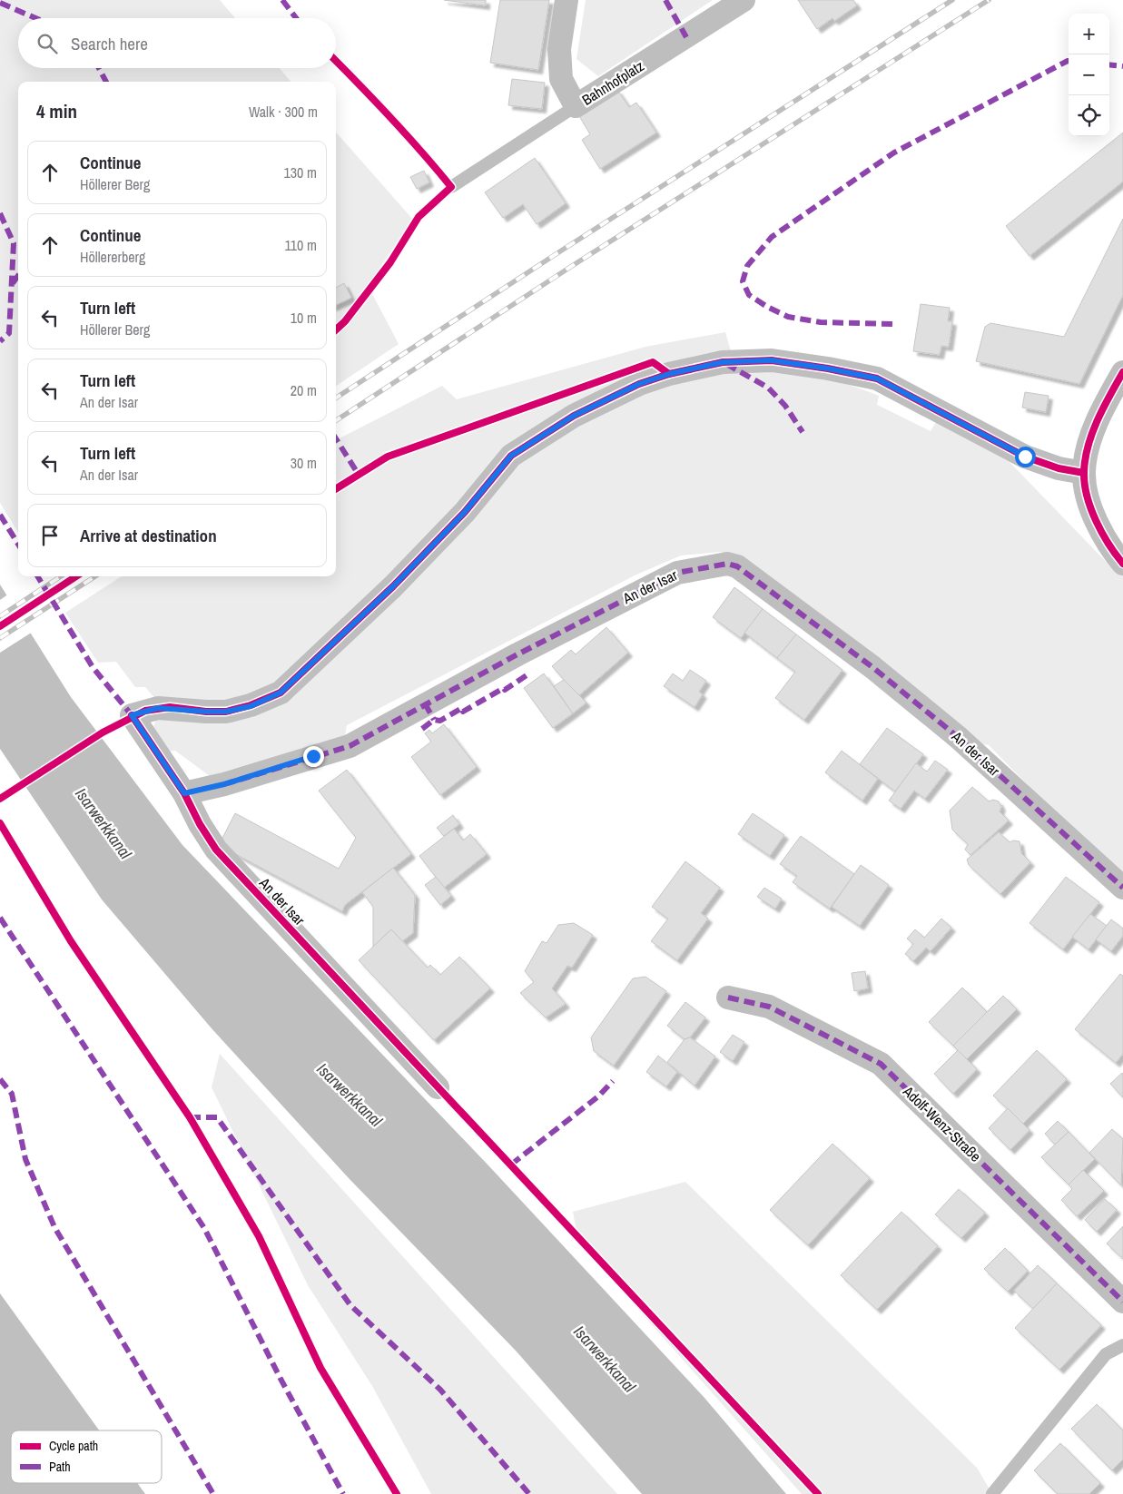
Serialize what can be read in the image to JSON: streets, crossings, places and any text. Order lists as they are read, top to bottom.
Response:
{
  "streets": {
    "street": ["Bahnhofplatz", "An der Isar", "Adolf-Wenz-Straße"]
  },
  "water": ["Isarwerkkanal"],
  "legend": ["Cycle path", "Path"],
  "page": {
    "map_buttons": ["+", "−"],
    "search": "Search here",
    "heading": ["4 min", "Walk · 300 m"],
    "list": [
      ["Continue", "Höllerer Berg", "130 m"],
      ["Continue", "Höllererberg", "110 m"],
      ["Turn left", "Höllerer Berg", "10 m"],
      ["Turn left", "An der Isar", "20 m"],
      ["Turn left", "An der Isar", "30 m"],
      "Arrive at destination"
    ]
  }
}
